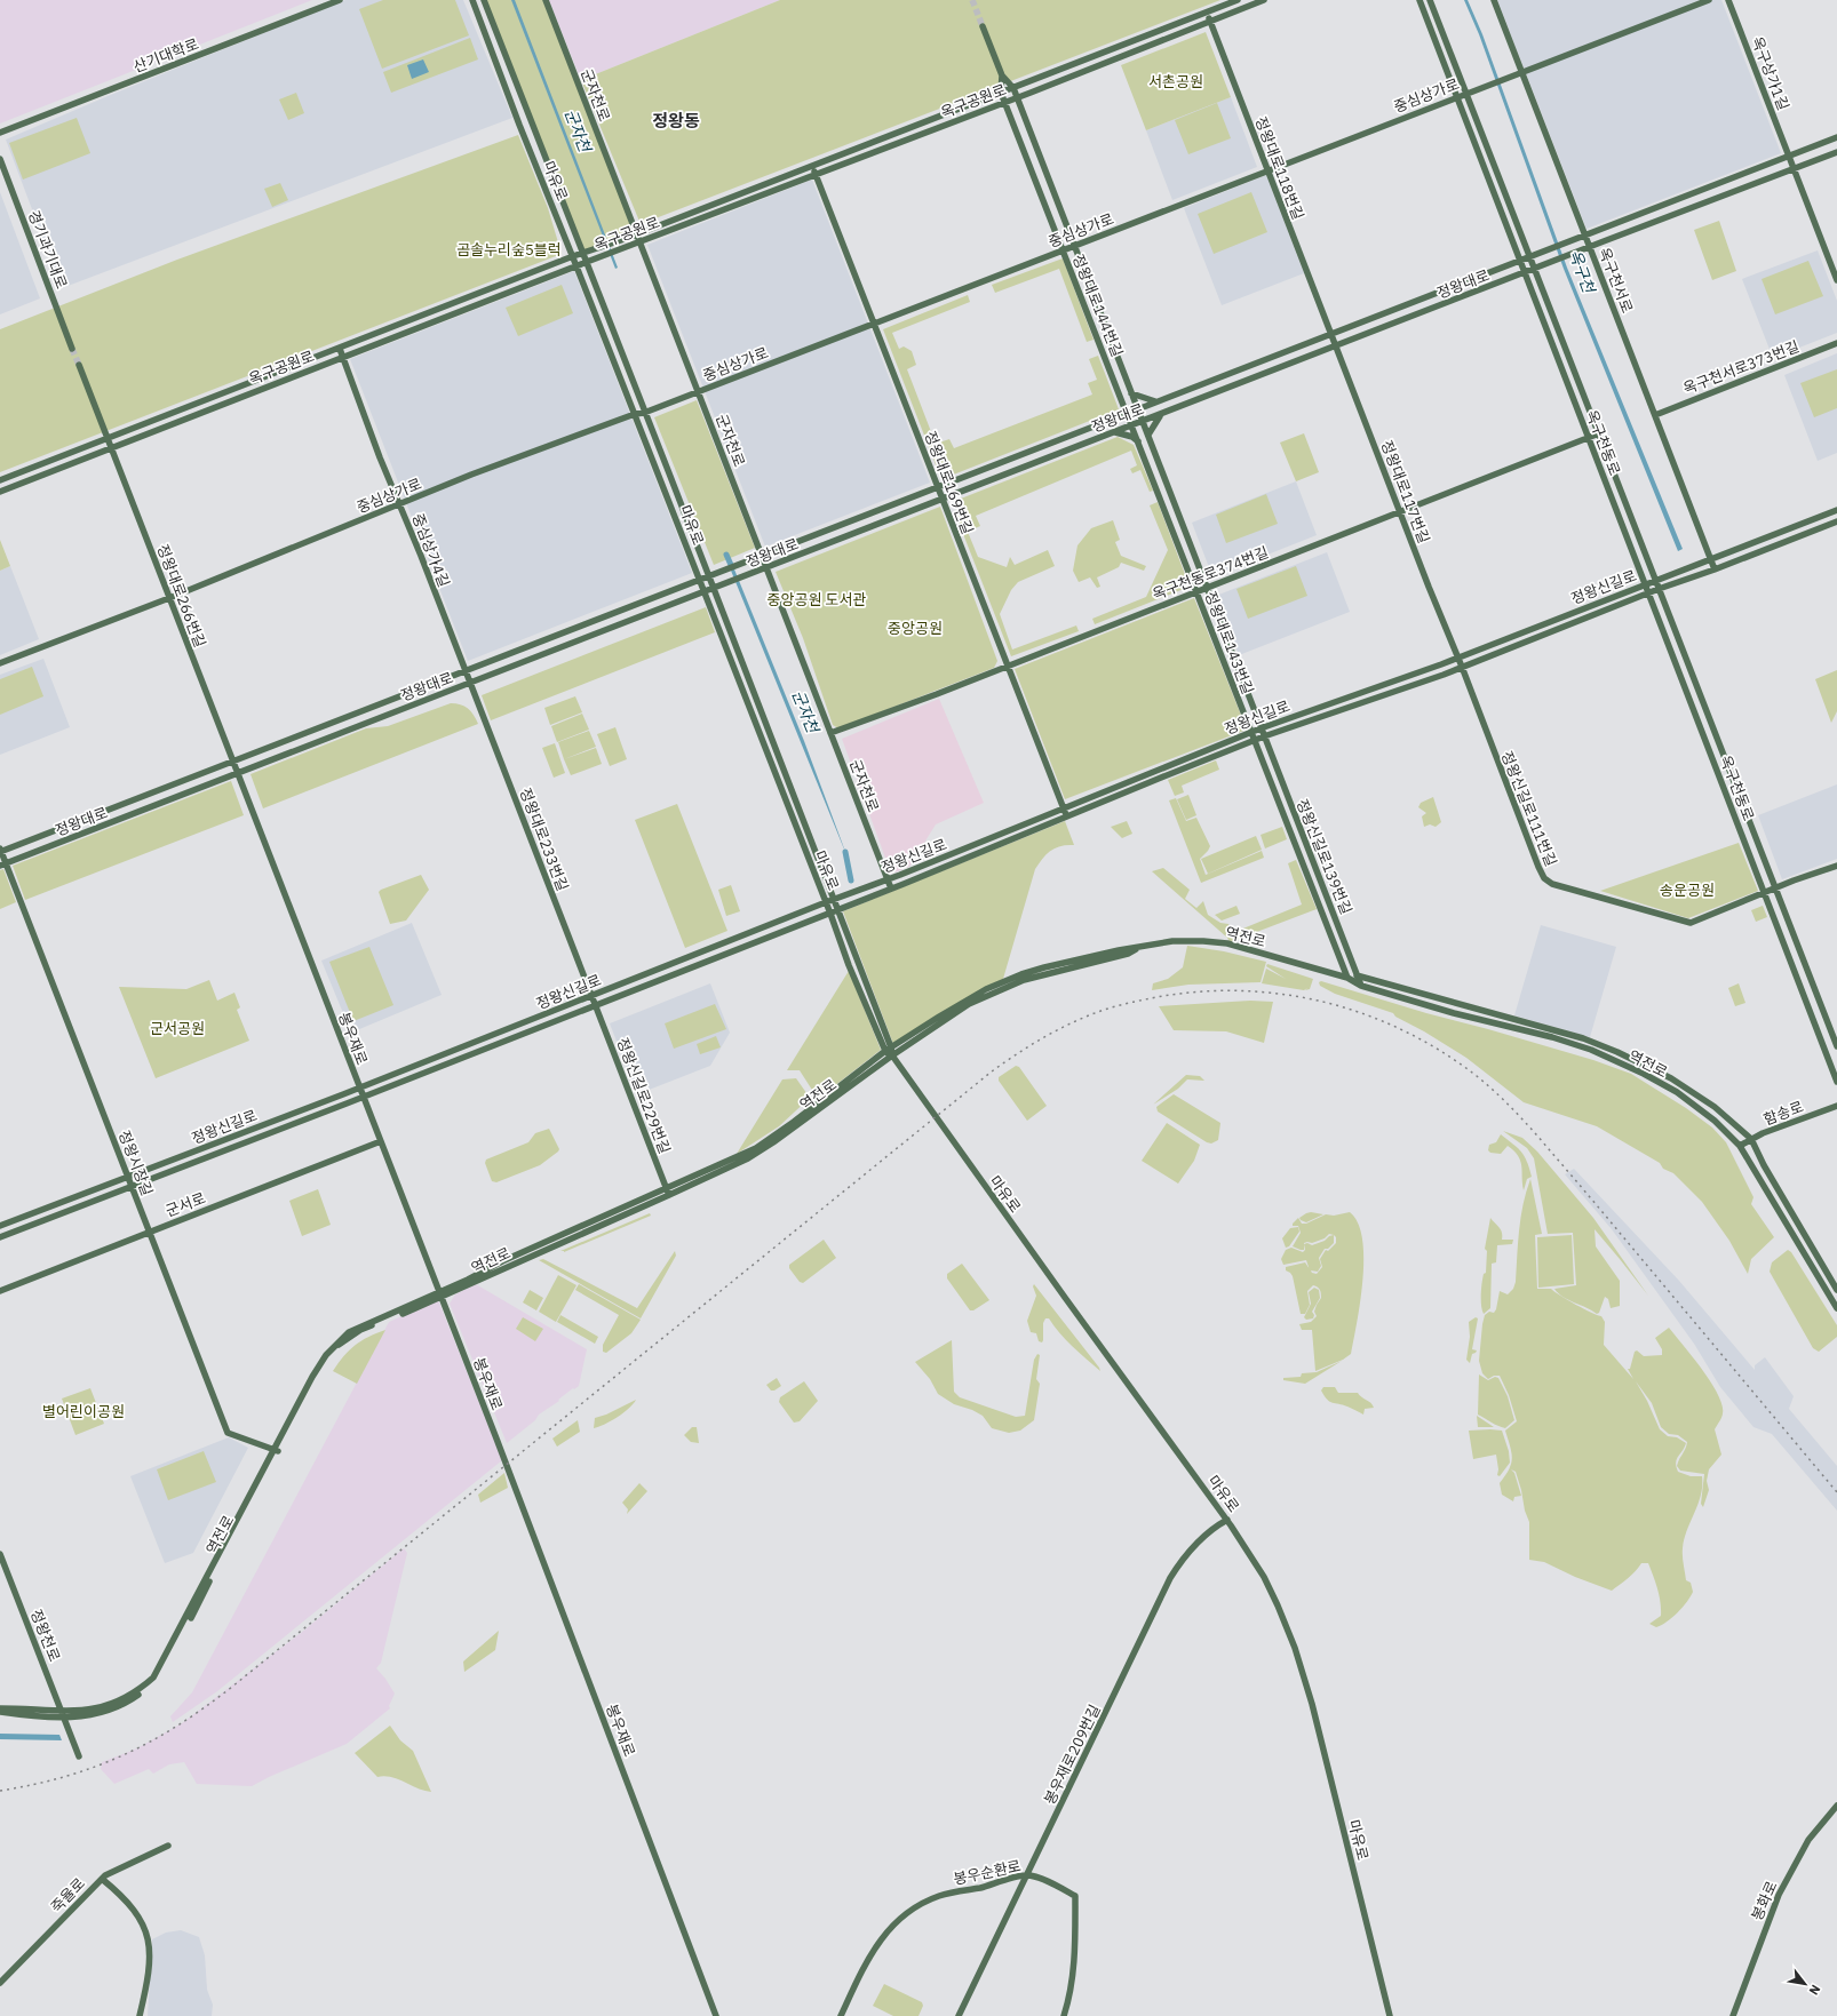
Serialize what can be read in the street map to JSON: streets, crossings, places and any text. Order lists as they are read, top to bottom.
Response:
{
  "streets": {
    "street": [
      "산기대학로",
      "옥구상가1길",
      "군자천로",
      "중심상가로",
      "옥구공원로",
      "정왕대로118번길",
      "마유로",
      "경기과기대로",
      "옥구천서로",
      "정왕대로",
      "정왕대로144번길",
      "옥구천서로373번길",
      "옥구천동로",
      "정왕대로169번길",
      "정왕대로117번길",
      "중심상가4길",
      "옥구천동로374번길",
      "정왕신길로",
      "정왕대로266번길",
      "정왕대로143번길",
      "정왕신길로111번길",
      "정왕대로233번길",
      "정왕신길로139번길",
      "역전로",
      "봉우재로",
      "정왕신길로229번길",
      "함송로",
      "정왕시장길",
      "군서로",
      "정왕천로",
      "봉우재로209번길",
      "봉우순환로",
      "죽율로",
      "봉화로"
    ]
  },
  "crossings": [
    ["군자천로", "중심상가로"],
    ["군자천로", "옥구공원로"],
    ["군자천로", "정왕대로"],
    ["군자천로", "옥구천동로374번길"],
    ["군자천로", "정왕신길로"],
    ["중심상가로", "정왕대로118번길"],
    ["중심상가로", "마유로"],
    ["중심상가로", "옥구천서로"],
    ["중심상가로", "정왕대로144번길"],
    ["중심상가로", "옥구천동로"],
    ["중심상가로", "정왕대로169번길"],
    ["중심상가로", "중심상가4길"],
    ["중심상가로", "정왕대로266번길"],
    ["옥구공원로", "정왕대로118번길"],
    ["옥구공원로", "마유로"],
    ["옥구공원로", "정왕대로144번길"],
    ["옥구공원로", "정왕대로169번길"],
    ["옥구공원로", "중심상가4길"],
    ["옥구공원로", "정왕대로266번길"],
    ["정왕대로118번길", "정왕대로"],
    ["정왕대로118번길", "정왕대로117번길"],
    ["마유로", "정왕대로"],
    ["마유로", "정왕신길로"],
    ["마유로", "역전로"],
    ["마유로", "봉우재로209번길"],
    ["옥구천서로", "정왕대로"],
    ["옥구천서로", "옥구천서로373번길"],
    ["옥구천서로", "정왕신길로"],
    ["정왕대로", "정왕대로144번길"],
    ["정왕대로", "옥구천동로"],
    ["정왕대로", "정왕대로169번길"],
    ["정왕대로", "정왕대로117번길"],
    ["정왕대로", "중심상가4길"],
    ["정왕대로", "정왕대로266번길"],
    ["정왕대로", "정왕대로143번길"],
    ["정왕대로", "정왕대로233번길"],
    ["정왕대로", "봉우재로"],
    ["정왕대로", "정왕시장길"],
    ["정왕대로144번길", "정왕대로143번길"],
    ["옥구천동로", "옥구천동로374번길"],
    ["옥구천동로", "정왕신길로"],
    ["옥구천동로", "정왕신길로111번길"],
    ["정왕대로169번길", "옥구천동로374번길"],
    ["정왕대로169번길", "정왕신길로"],
    ["정왕대로117번길", "옥구천동로374번길"],
    ["정왕대로117번길", "정왕신길로"],
    ["정왕대로117번길", "정왕신길로111번길"],
    ["중심상가4길", "정왕대로233번길"],
    ["옥구천동로374번길", "정왕대로143번길"],
    ["정왕신길로", "정왕대로143번길"],
    ["정왕신길로", "정왕신길로111번길"],
    ["정왕신길로", "정왕대로233번길"],
    ["정왕신길로", "정왕신길로139번길"],
    ["정왕신길로", "봉우재로"],
    ["정왕신길로", "정왕신길로229번길"],
    ["정왕신길로", "정왕시장길"],
    ["정왕대로266번길", "봉우재로"],
    ["정왕대로143번길", "정왕신길로139번길"],
    ["정왕대로233번길", "정왕신길로229번길"],
    ["정왕신길로139번길", "역전로"],
    ["역전로", "봉우재로"],
    ["역전로", "정왕신길로229번길"],
    ["역전로", "함송로"],
    ["역전로", "정왕시장길"],
    ["역전로", "정왕천로"],
    ["봉우재로", "군서로"],
    ["정왕시장길", "군서로"],
    ["봉우재로209번길", "봉우순환로"]
  ],
  "districts": ["정왕동"],
  "water": ["군자천", "옥구천"],
  "parks": [
    "서촌공원",
    "곰솔누리숲5블럭",
    "중앙공원 도서관",
    "중앙공원",
    "송운공원",
    "군서공원",
    "별어린이공원"
  ],
  "north": "bottom right"
}
